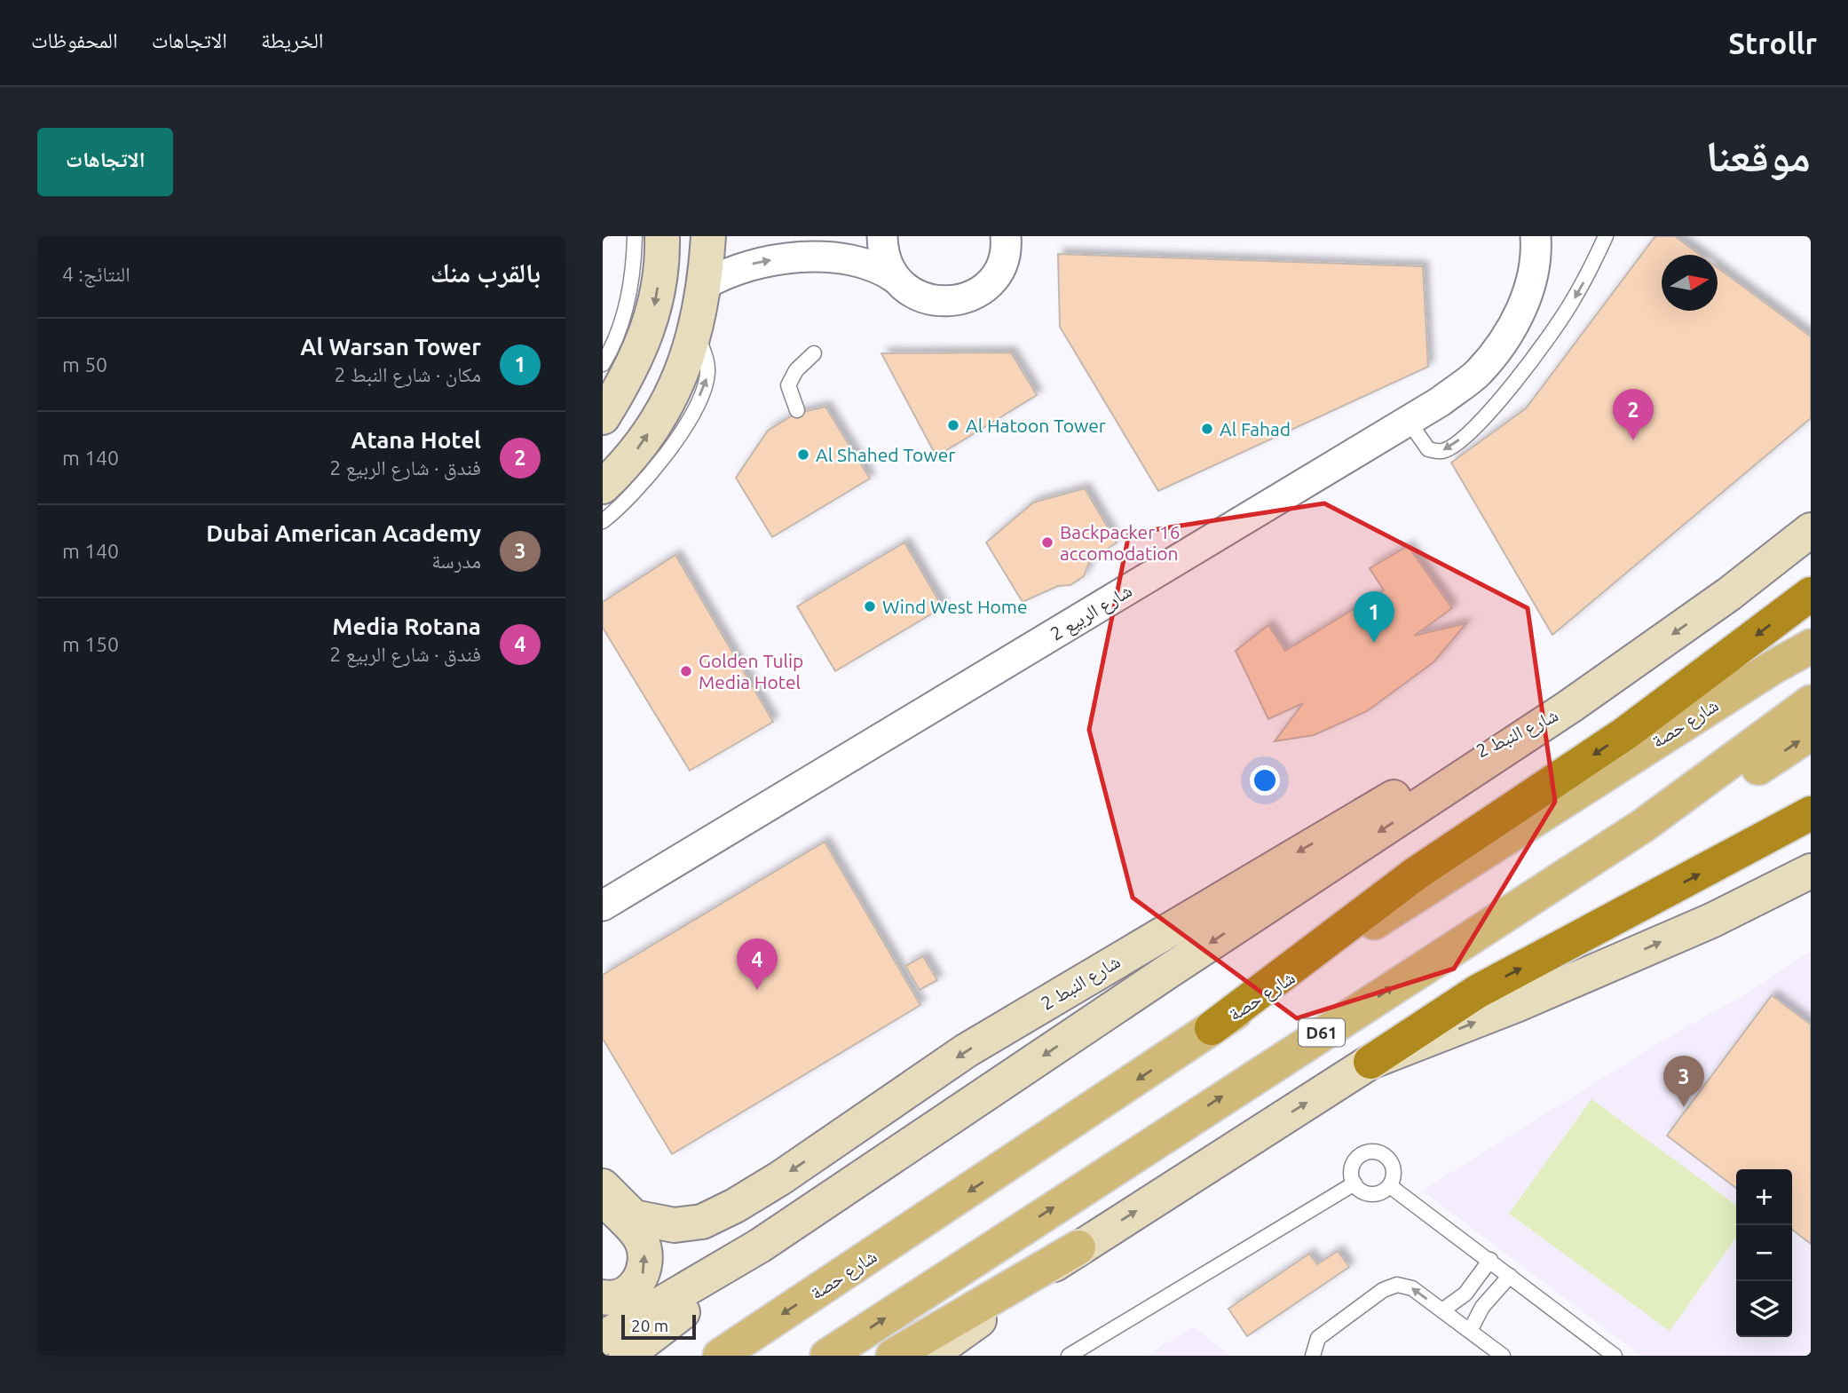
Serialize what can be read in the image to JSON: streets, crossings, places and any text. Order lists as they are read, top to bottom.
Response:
{
  "streets": {
    "main road": ["شارع حصة", "شارع النبط 2", "D61"],
    "street": ["شارع الربيع 2"]
  },
  "places": [
    "Al Hatoon Tower",
    "Al Fahad",
    "Al Shahed Tower",
    "Backpacker 16 accomodation",
    "Wind West Home",
    "Golden Tulip Media Hotel"
  ],
  "scale_bar": "20 m",
  "north": "right",
  "page": {
    "header": "Strollr",
    "nav": ["الخريطة", "الاتجاهات", "المحفوظات"],
    "title": "موقعنا",
    "buttons": "الاتجاهات",
    "heading": ["بالقرب منك", "النتائج: 4"],
    "list": [
      {
        "mark": "1",
        "name": "Al Warsan Tower",
        "note": "مكان · شارع النبط 2",
        "value": "50 m"
      },
      {
        "mark": "2",
        "name": "Atana Hotel",
        "note": "فندق · شارع الربيع 2",
        "value": "140 m"
      },
      {
        "mark": "3",
        "name": "Dubai American Academy",
        "note": "مدرسة",
        "value": "140 m"
      },
      {
        "mark": "4",
        "name": "Media Rotana",
        "note": "فندق · شارع الربيع 2",
        "value": "150 m"
      }
    ],
    "pins": [
      "2",
      "1",
      "4",
      "3"
    ],
    "map_buttons": ["+", "−"],
    "scale": "20 m"
  }
}
